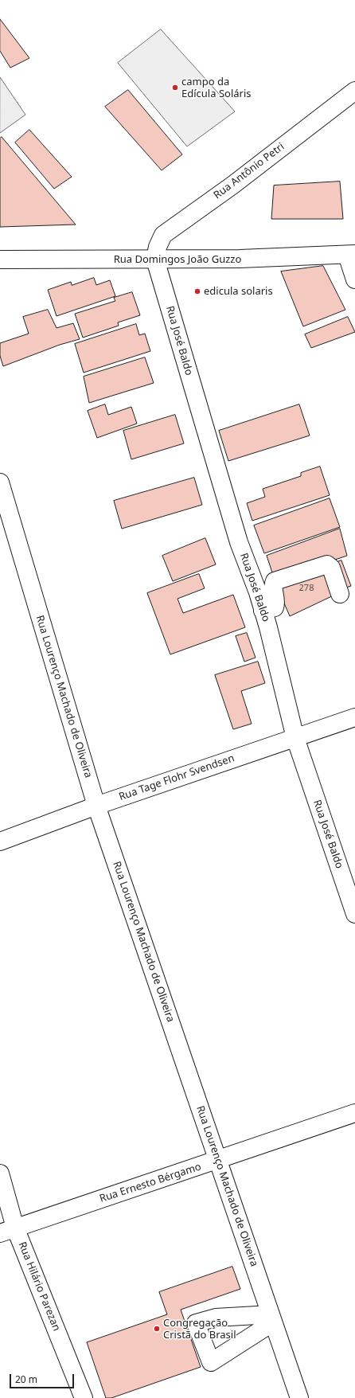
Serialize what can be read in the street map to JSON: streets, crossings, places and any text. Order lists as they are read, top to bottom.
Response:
{
  "streets": {
    "street": [
      "Rua Antônio Petri",
      "Rua Domingos João Guzzo",
      "Rua José Baldo",
      "Rua Lourenço Machado de Oliveira",
      "Rua Tage Flohr Svendsen",
      "Rua Ernesto Bérgamo",
      "Rua Hilário Parezan"
    ]
  },
  "crossings": [
    ["Rua Antônio Petri", "Rua Domingos João Guzzo"],
    ["Rua Antônio Petri", "Rua José Baldo"],
    ["Rua Domingos João Guzzo", "Rua José Baldo"],
    ["Rua José Baldo", "Rua Tage Flohr Svendsen"],
    ["Rua Lourenço Machado de Oliveira", "Rua Tage Flohr Svendsen"],
    ["Rua Lourenço Machado de Oliveira", "Rua Ernesto Bérgamo"],
    ["Rua Ernesto Bérgamo", "Rua Hilário Parezan"]
  ],
  "places": ["campo da Edícula Soláris", "edicula solaris", "Congregação Cristã do Brasil"],
  "house_numbers": ["278"],
  "scale_bar": "20 m"
}
